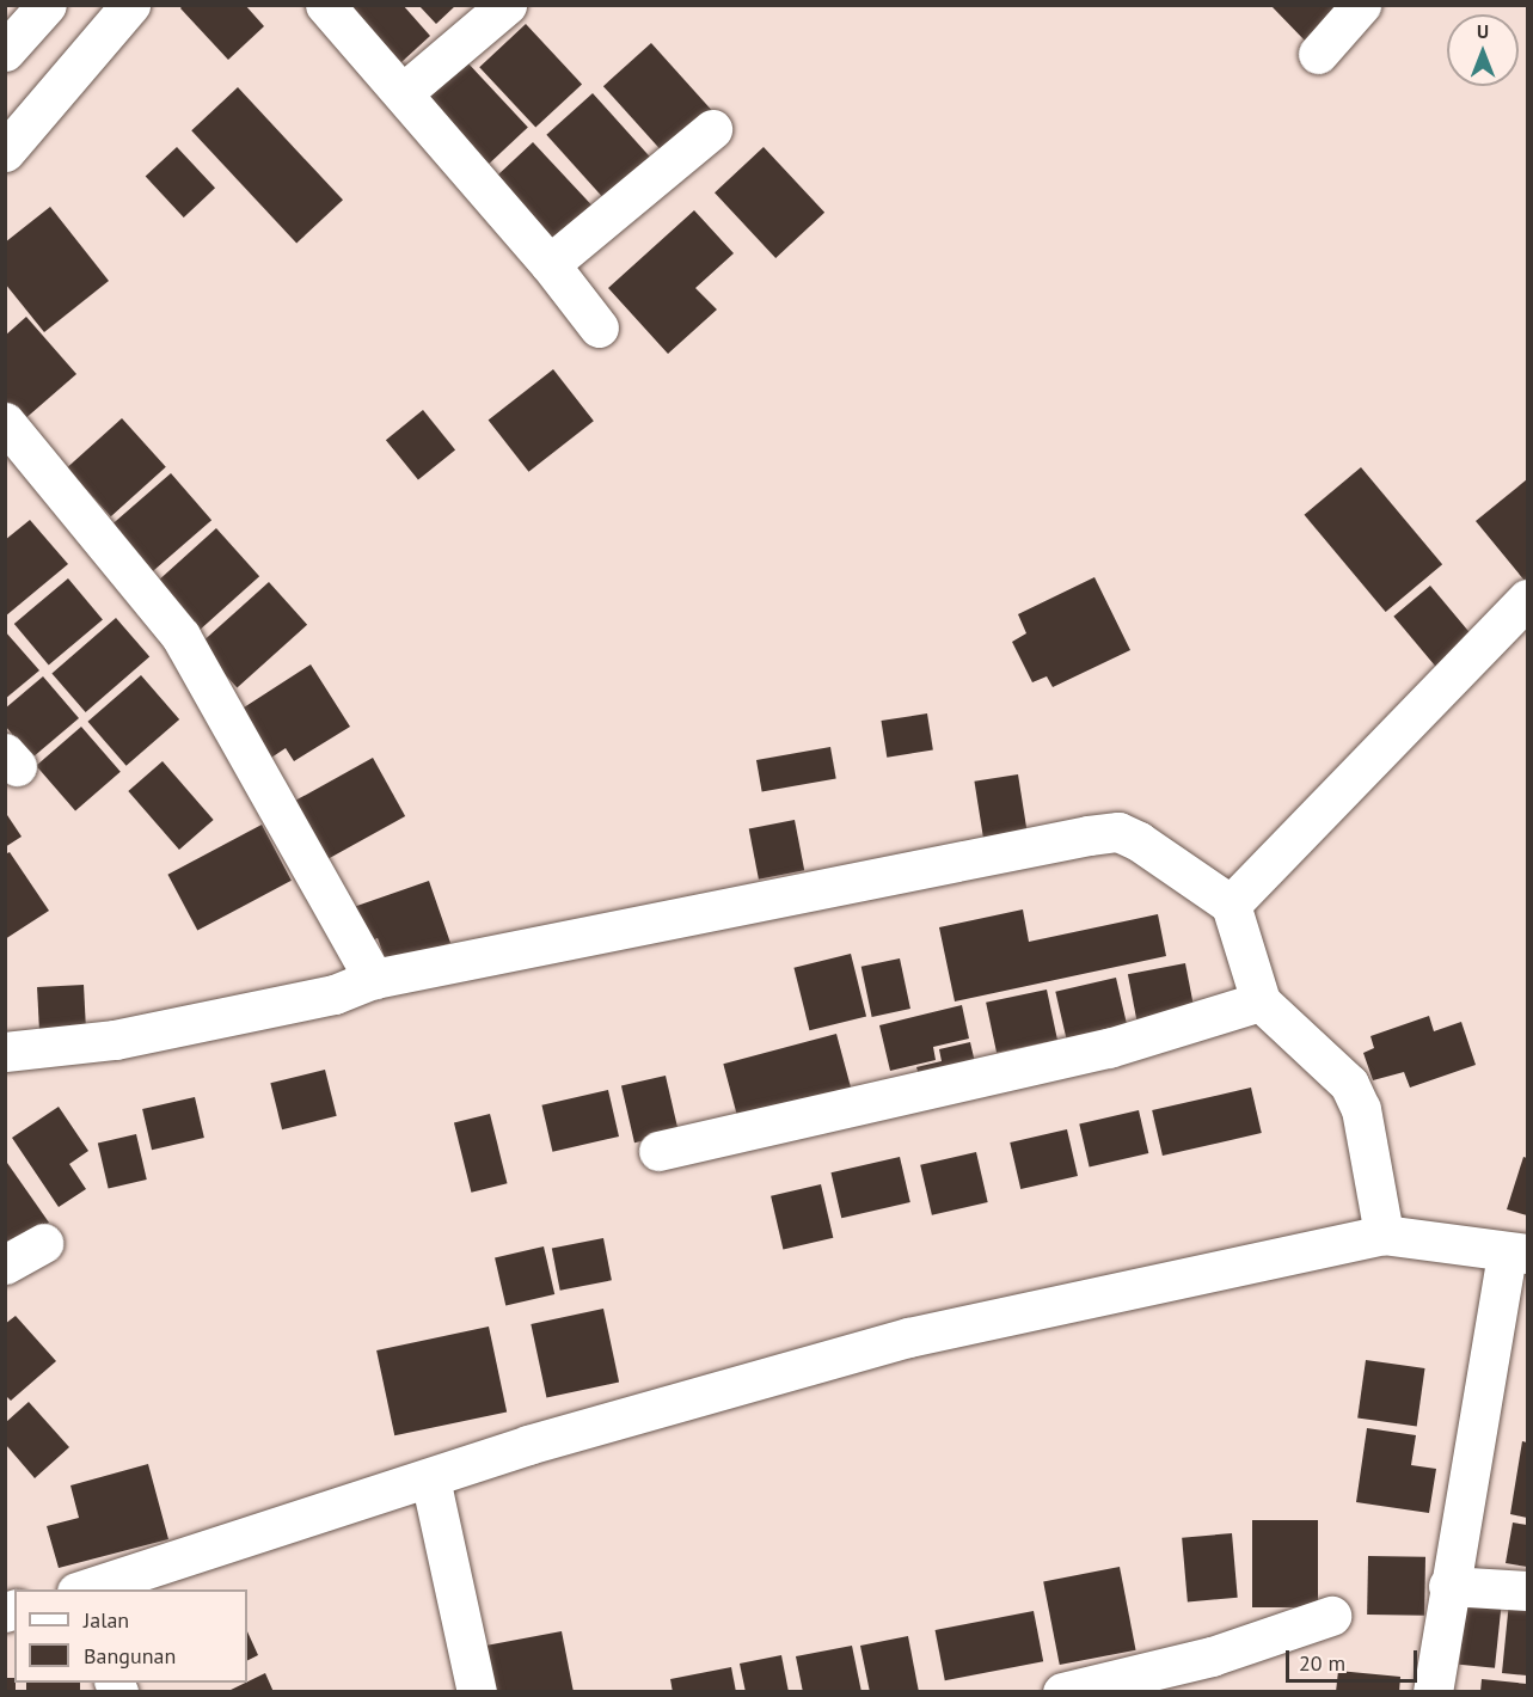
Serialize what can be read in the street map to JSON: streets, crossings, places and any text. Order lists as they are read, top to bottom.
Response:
{
  "legend": ["Jalan", "Bangunan"],
  "scale_bar": "20 m",
  "north": "top"
}
